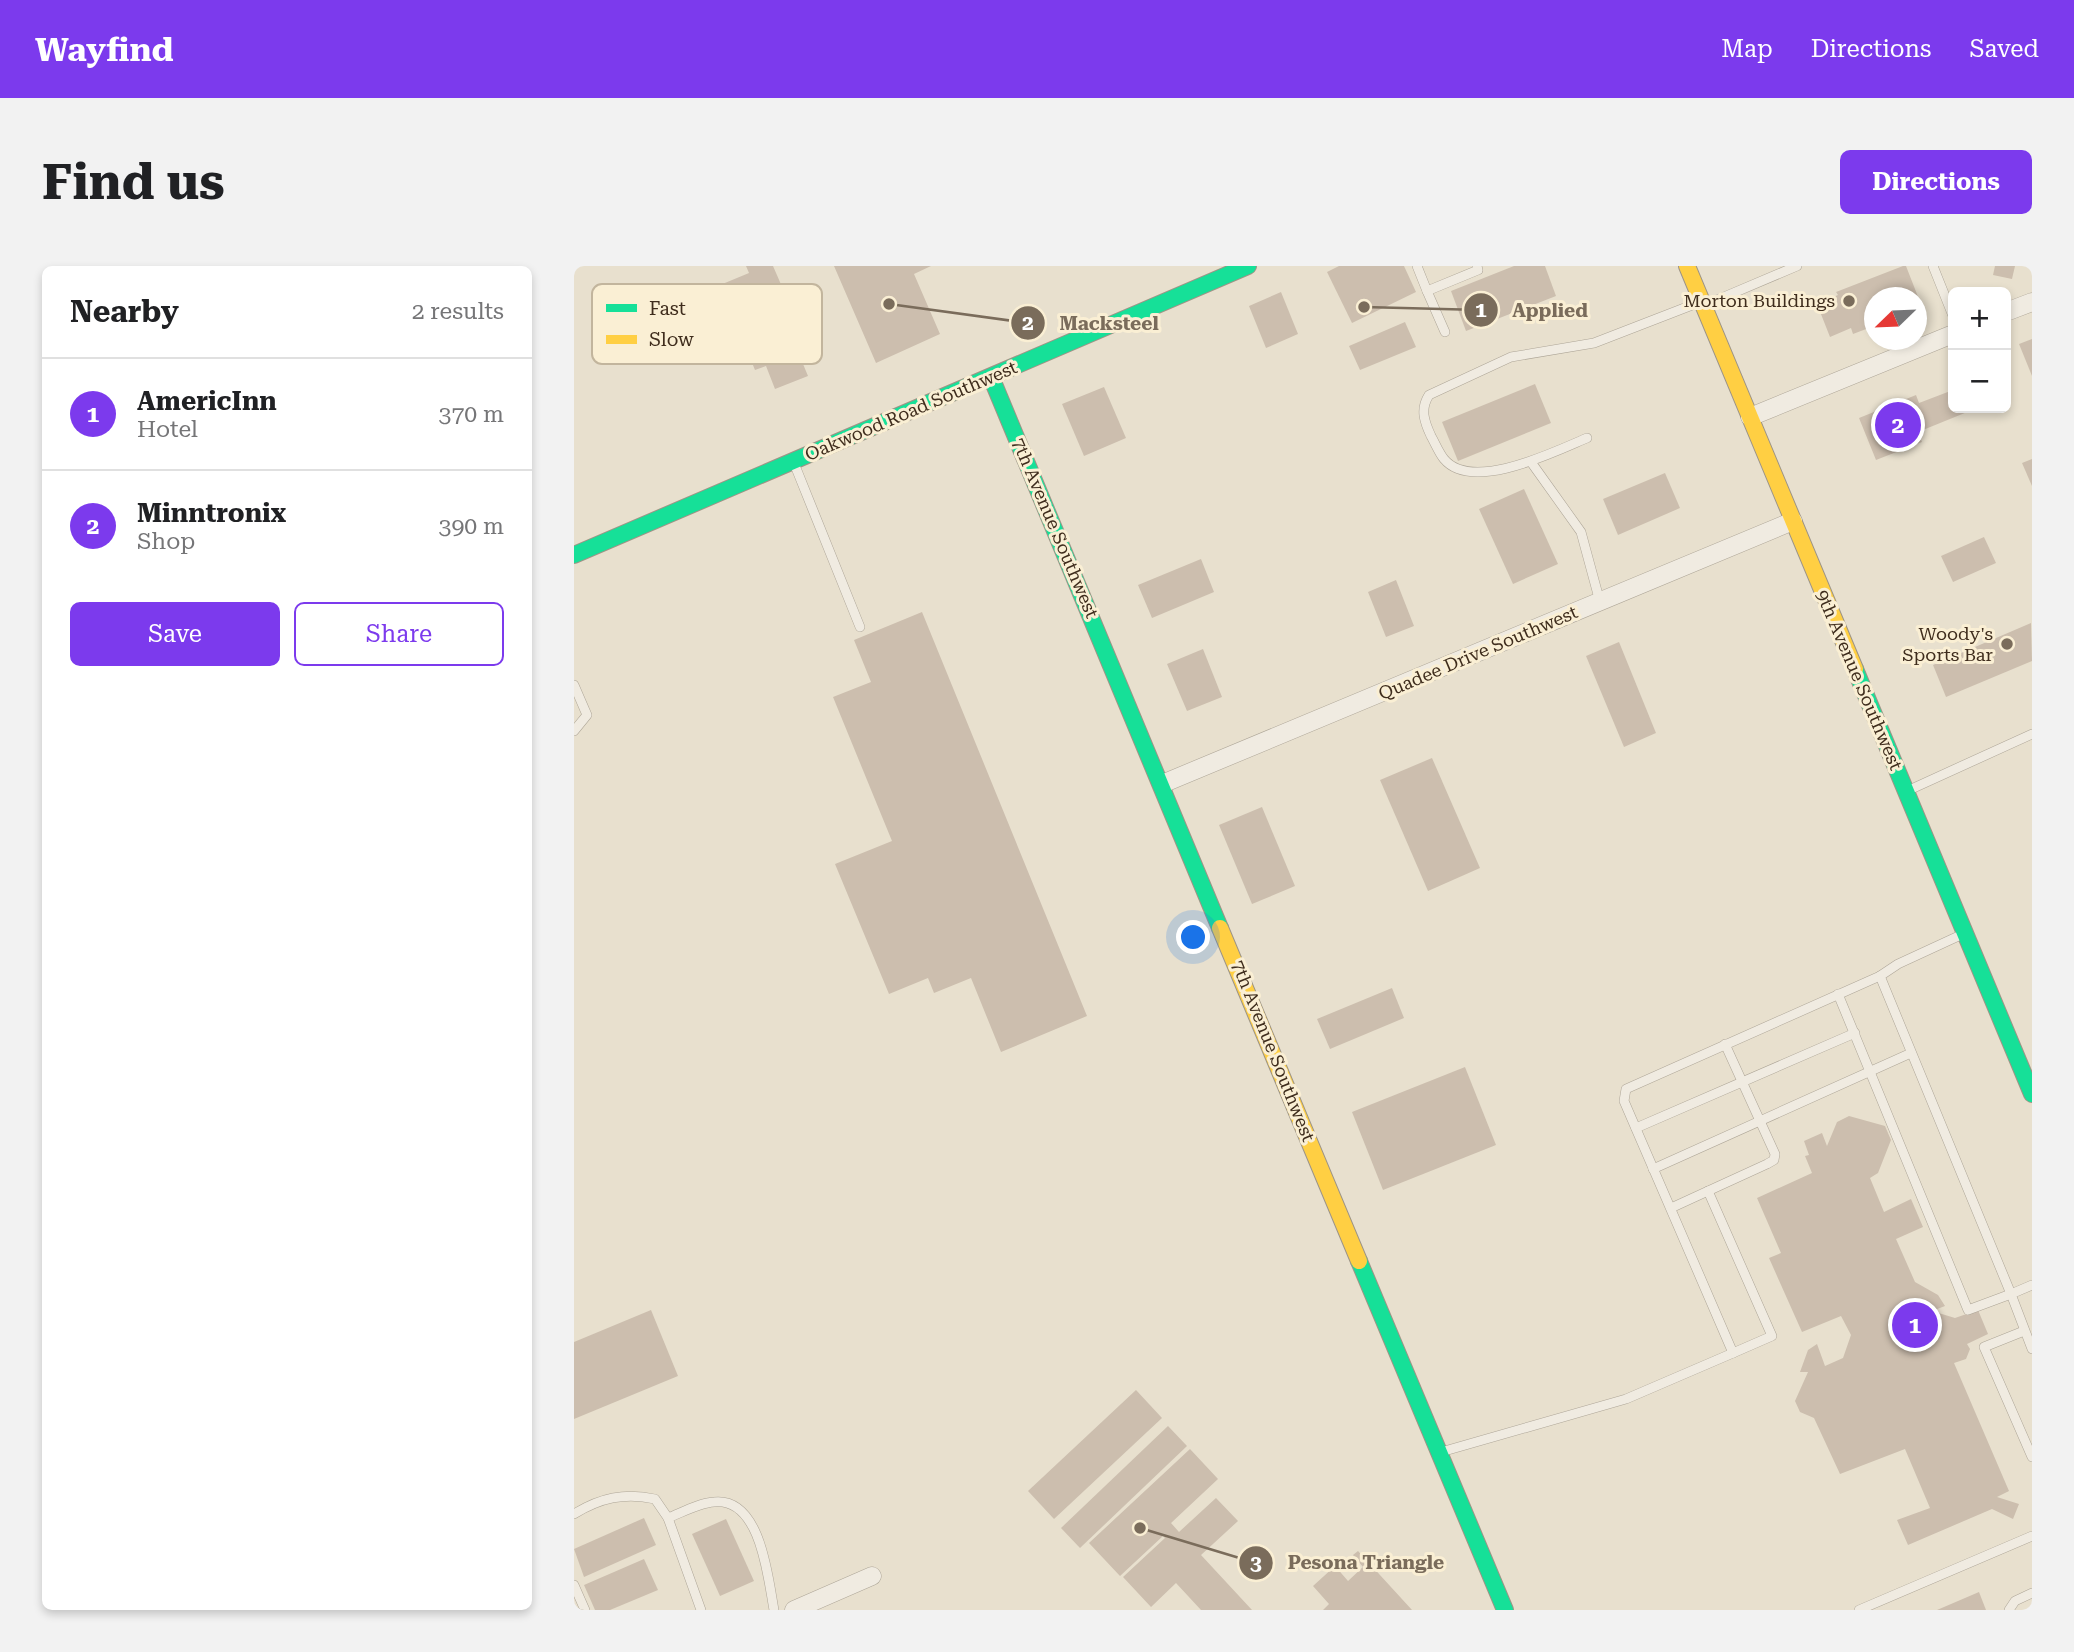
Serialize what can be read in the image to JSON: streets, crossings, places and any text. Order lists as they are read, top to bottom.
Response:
{
  "streets": {
    "street": [
      "Oakwood Road Southwest",
      "7th Avenue Southwest",
      "Quadee Drive Southwest",
      "9th Avenue Southwest"
    ]
  },
  "crossings": [
    ["Oakwood Road Southwest", "7th Avenue Southwest"],
    ["7th Avenue Southwest", "Quadee Drive Southwest"],
    ["Quadee Drive Southwest", "9th Avenue Southwest"]
  ],
  "places": [
    "Morton Buildings",
    "Macksteel",
    "Applied",
    "Woody's Sports Bar",
    "Pesona Triangle"
  ],
  "legend": ["Fast", "Slow"],
  "north": "bottom left",
  "page": {
    "header": "Wayfind",
    "nav": ["Map", "Directions", "Saved"],
    "buttons": [
      "Directions",
      ["Save", "Share"]
    ],
    "title": "Find us",
    "heading": ["Nearby", "2 results"],
    "map_buttons": ["+", "−"],
    "list": [
      {
        "mark": "1",
        "name": "AmericInn",
        "note": "Hotel",
        "value": "370 m"
      },
      {
        "mark": "2",
        "name": "Minntronix",
        "note": "Shop",
        "value": "390 m"
      }
    ],
    "pins": ["2", "1"]
  }
}
